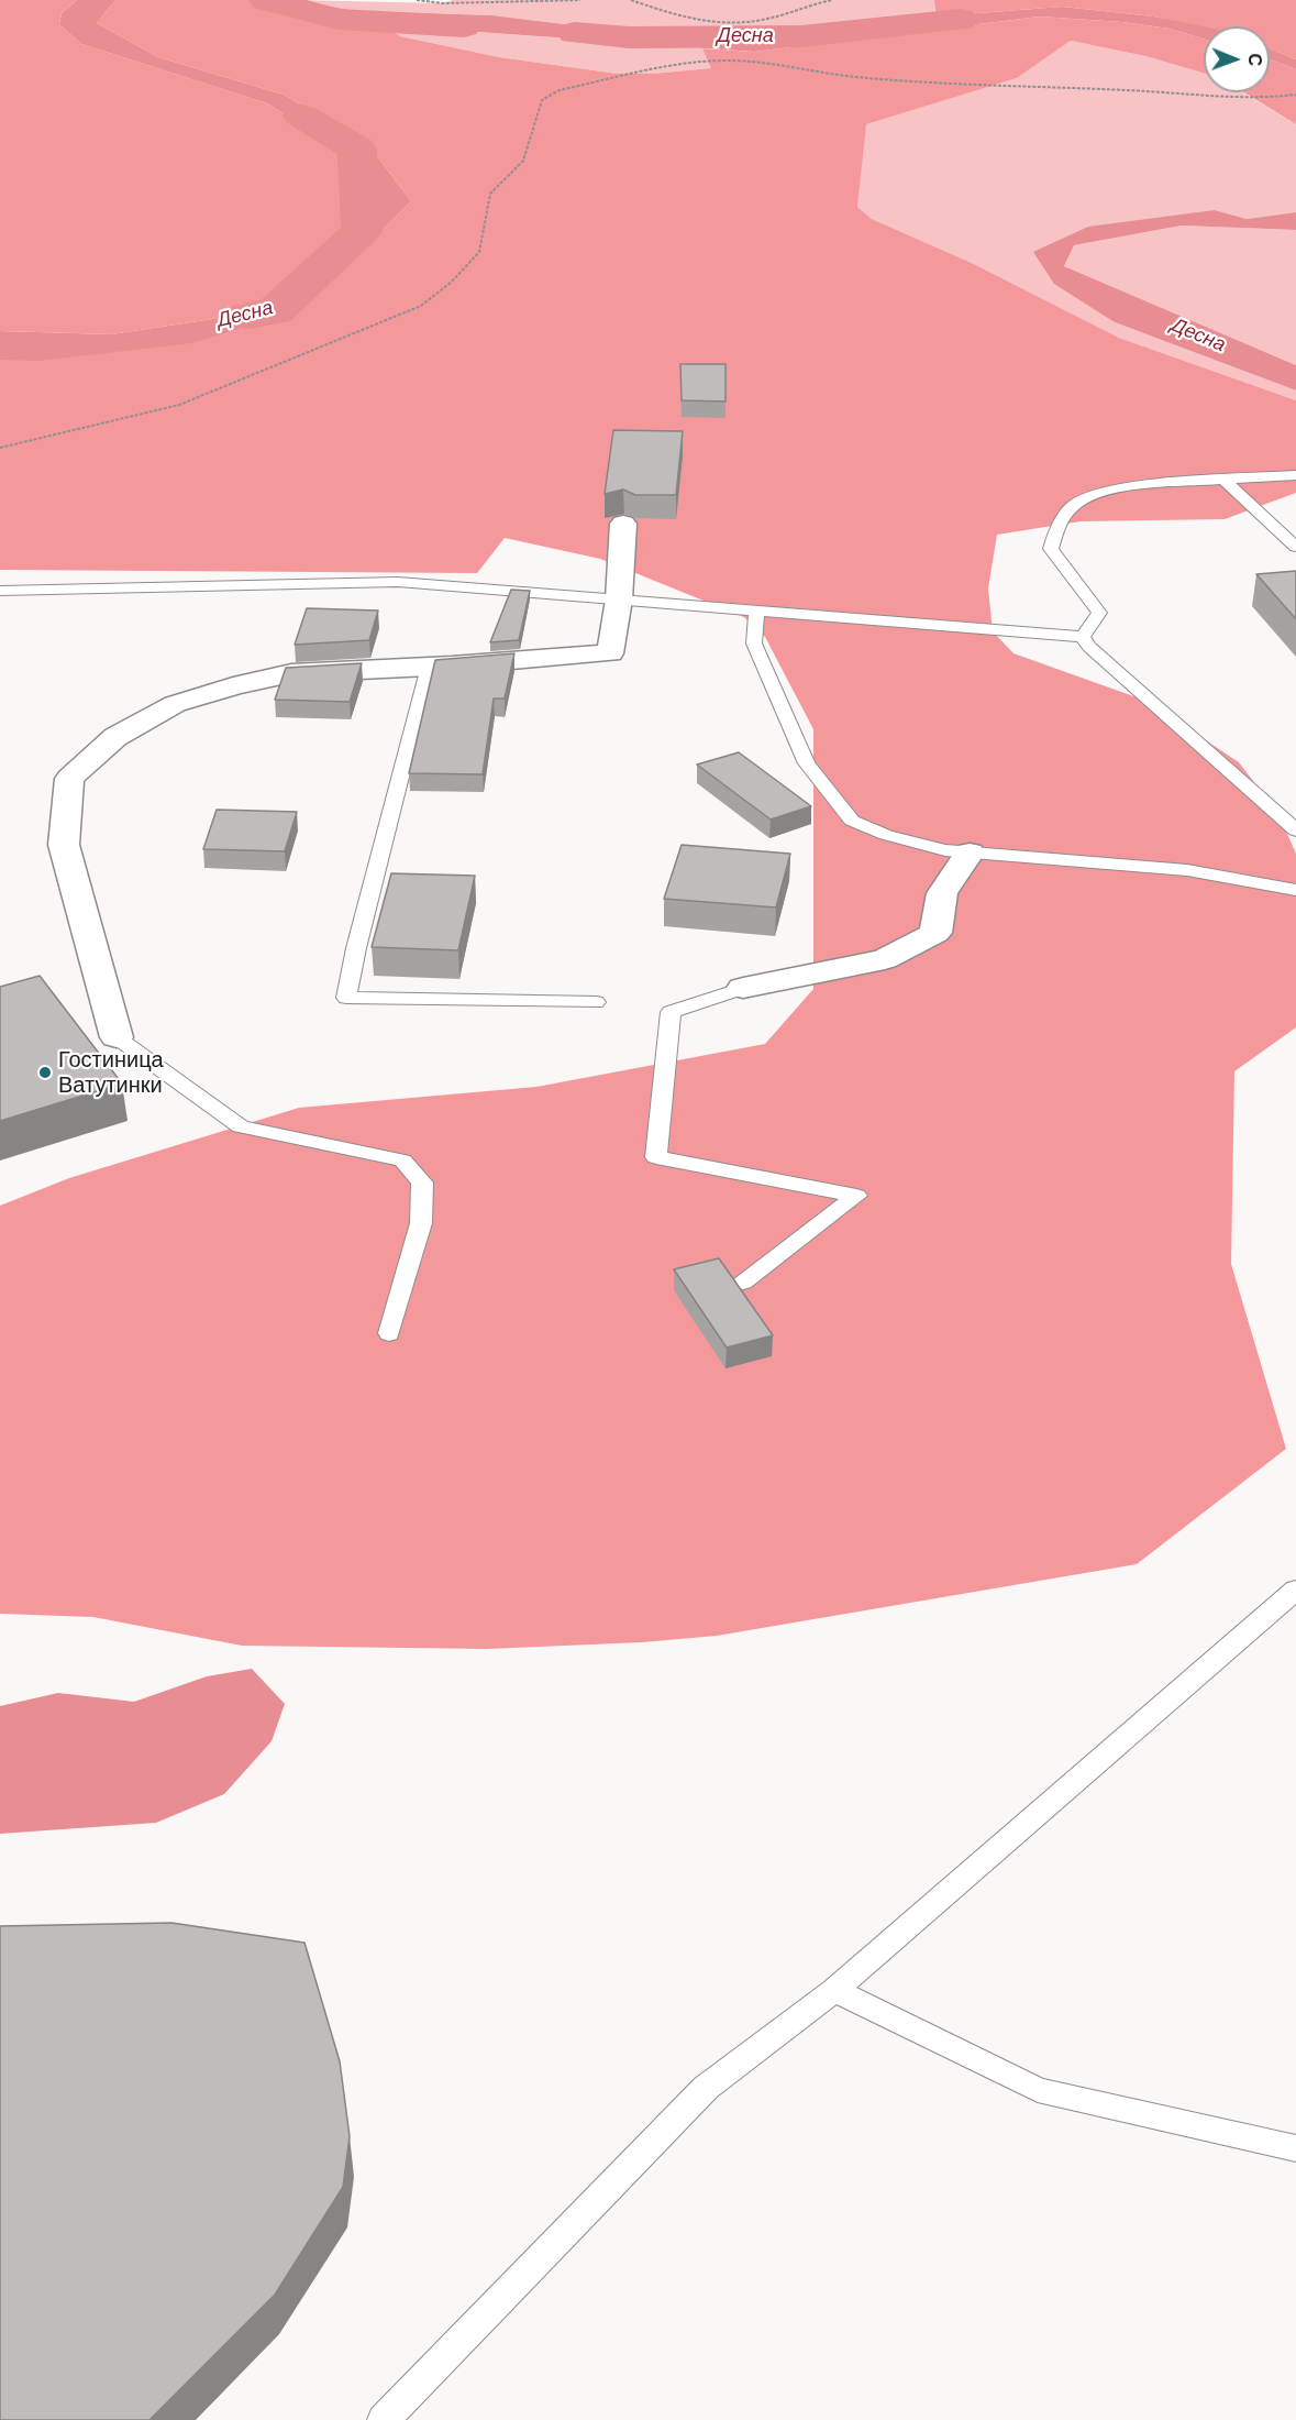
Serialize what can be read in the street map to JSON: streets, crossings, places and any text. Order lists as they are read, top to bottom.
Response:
{
  "water": ["Десна"],
  "places": ["Гостиница Ватутинки"],
  "north": "right"
}
